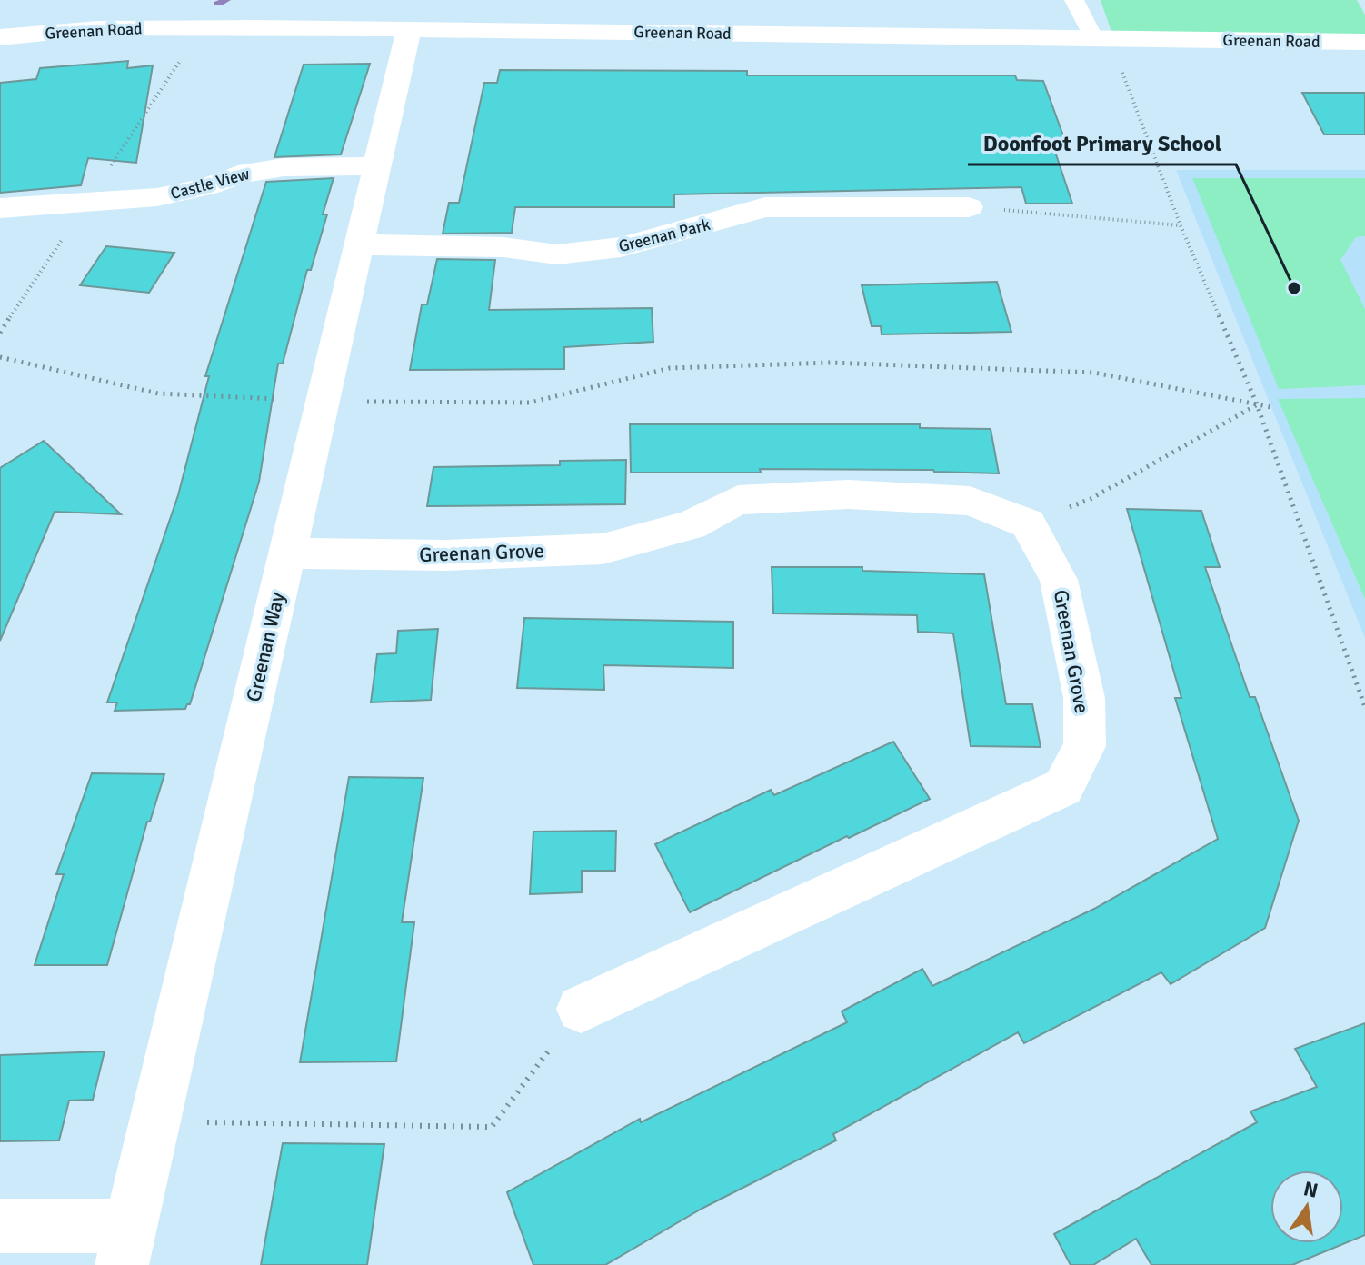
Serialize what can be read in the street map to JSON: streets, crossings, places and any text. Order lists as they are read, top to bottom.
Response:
{
  "streets": {
    "street": [
      "Greenan Road",
      "Castle View",
      "Greenan Park",
      "Greenan Grove",
      "Greenan Way"
    ]
  },
  "crossings": [
    ["Greenan Road", "Greenan Way"],
    ["Castle View", "Greenan Way"],
    ["Greenan Park", "Greenan Way"],
    ["Greenan Grove", "Greenan Way"]
  ],
  "places": ["Doonfoot Primary School"],
  "north": "top"
}
